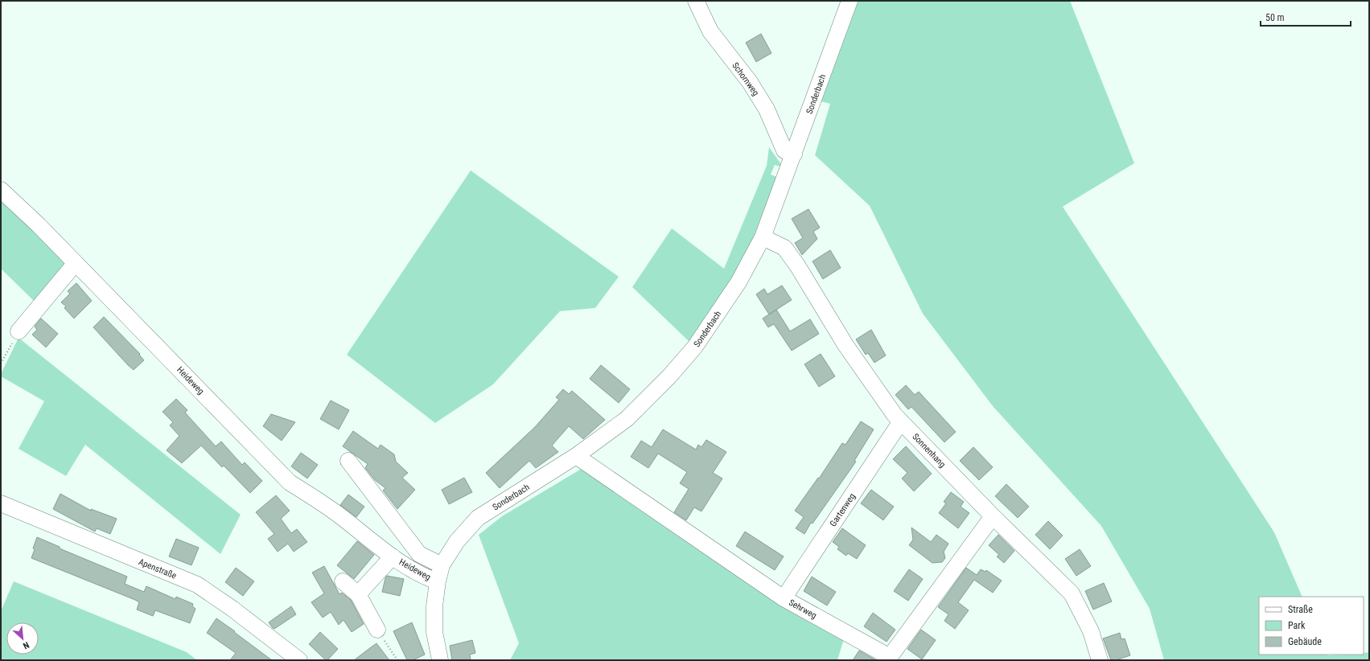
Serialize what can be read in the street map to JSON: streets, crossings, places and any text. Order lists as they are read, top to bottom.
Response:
{
  "streets": {
    "street": [
      "Schornweg",
      "Sonderbach",
      "Heideweg",
      "Sonnenhang",
      "Gartenweg",
      "Apenstraße",
      "Sehrweg"
    ]
  },
  "crossings": [
    ["Schornweg", "Sonderbach"],
    ["Sonderbach", "Heideweg"],
    ["Sonderbach", "Sonnenhang"],
    ["Sonderbach", "Sehrweg"],
    ["Sonnenhang", "Gartenweg"],
    ["Sonnenhang", "Sehrweg"],
    ["Gartenweg", "Sehrweg"]
  ],
  "legend": ["Straße", "Park", "Gebäude"],
  "scale_bar": "50 m",
  "north": "bottom right"
}
